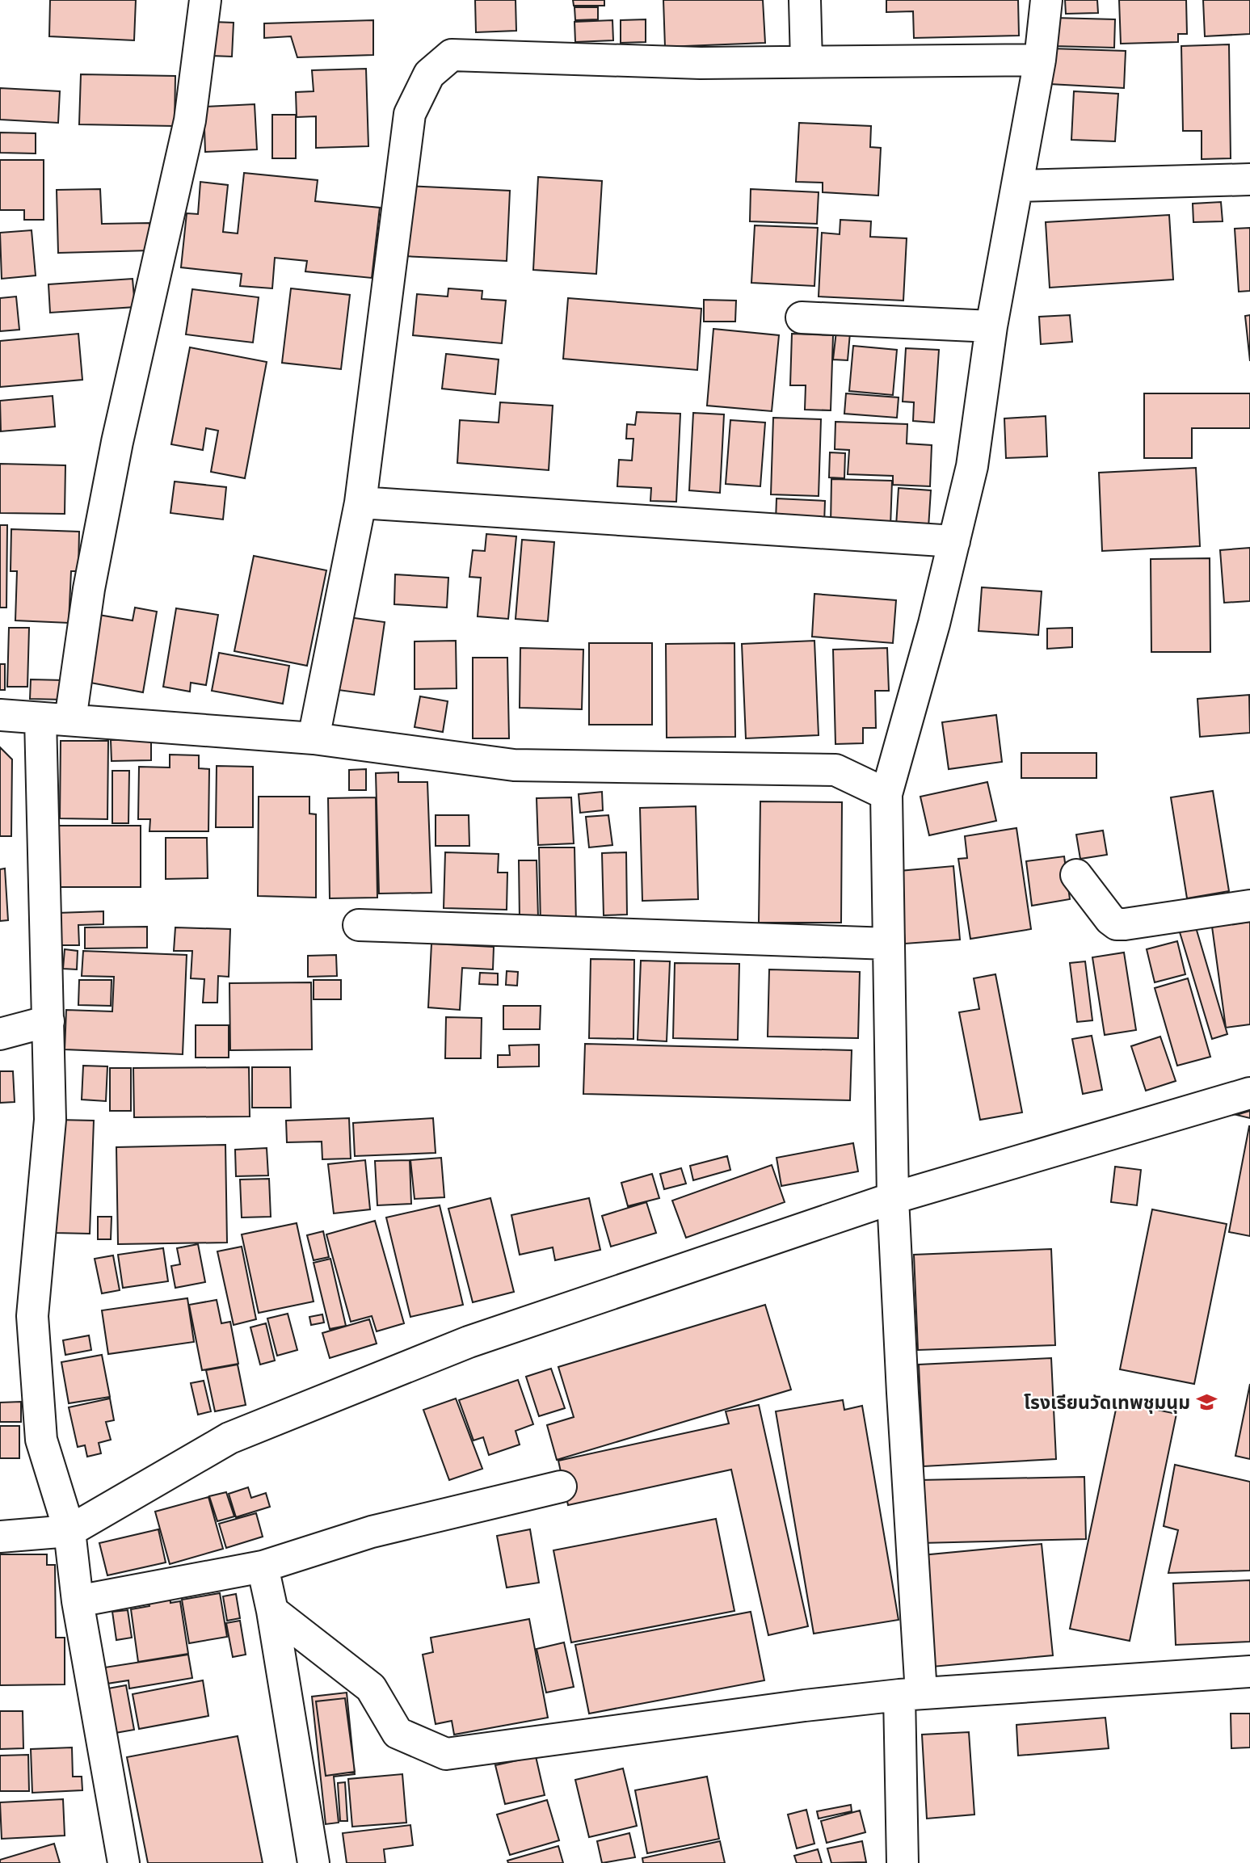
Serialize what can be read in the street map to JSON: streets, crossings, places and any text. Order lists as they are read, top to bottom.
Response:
{
  "places": {
    "school or university": ["โรงเรียนวัดเทพชุมนุม"]
  }
}
